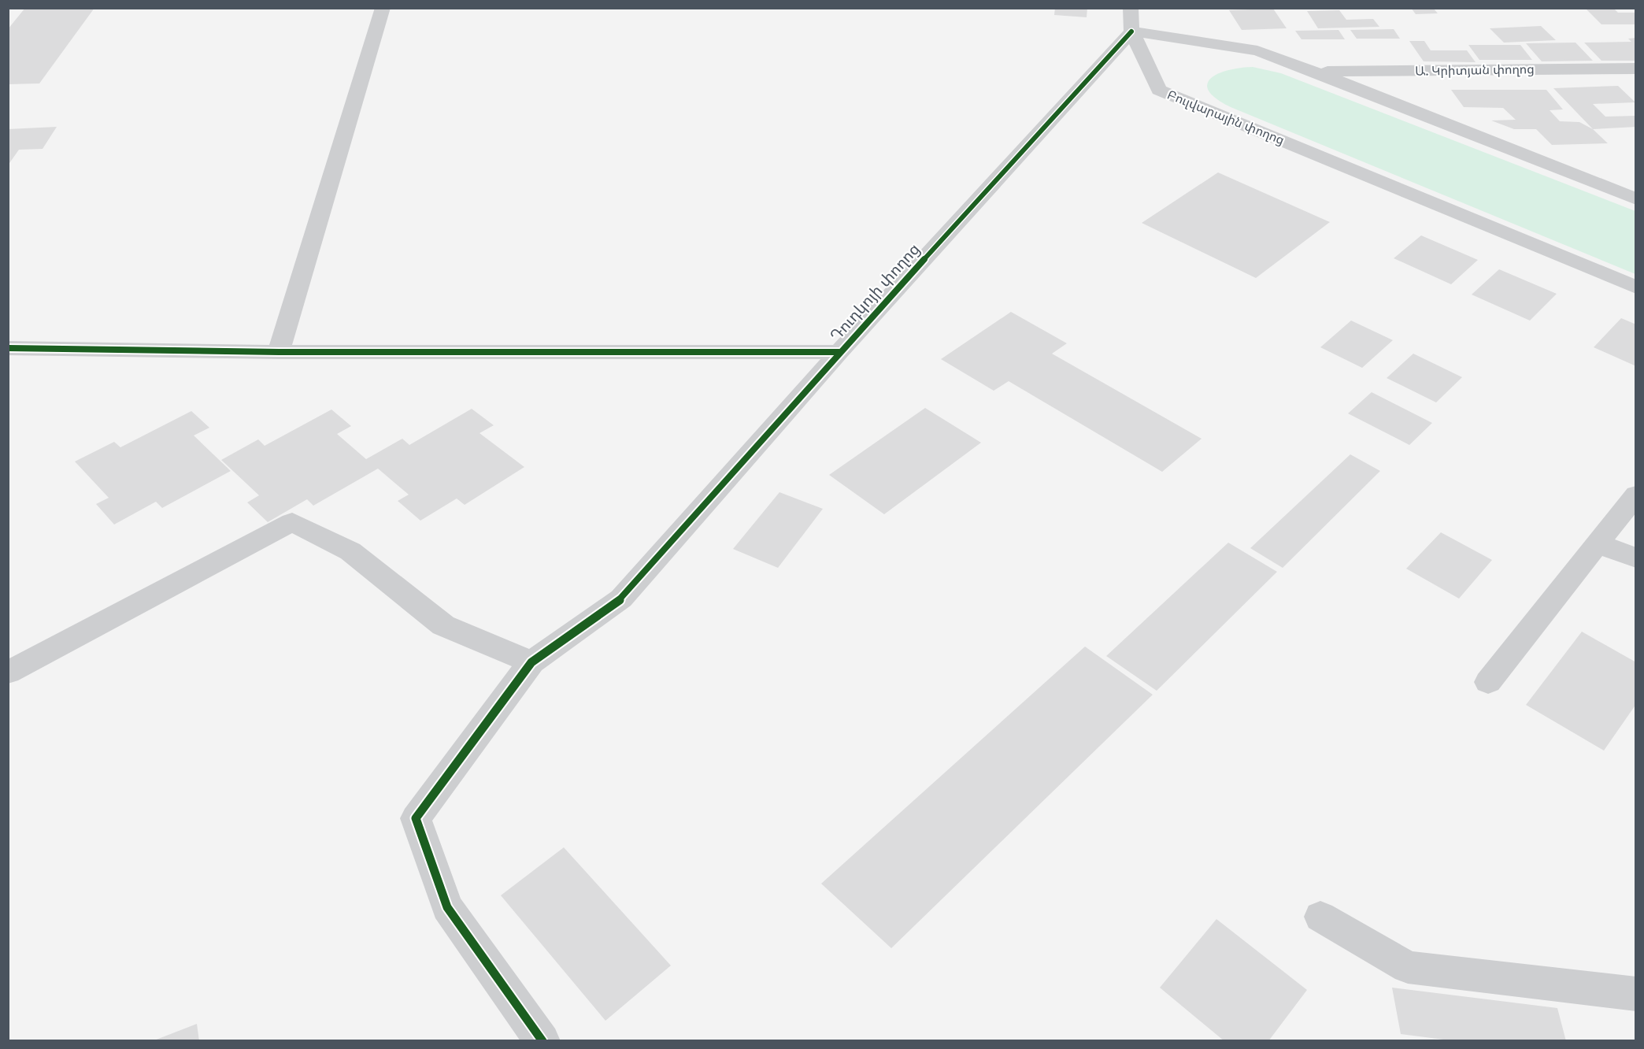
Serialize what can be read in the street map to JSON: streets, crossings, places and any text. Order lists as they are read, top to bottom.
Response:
{
  "streets": {
    "street": ["Ա. Կրիտյան փողոց", "Բուլվարային փողոց", "Դուդկոյի փողոց"]
  },
  "crossings": [
    ["Բուլվարային փողոց", "Դուդկոյի փողոց"]
  ]
}
